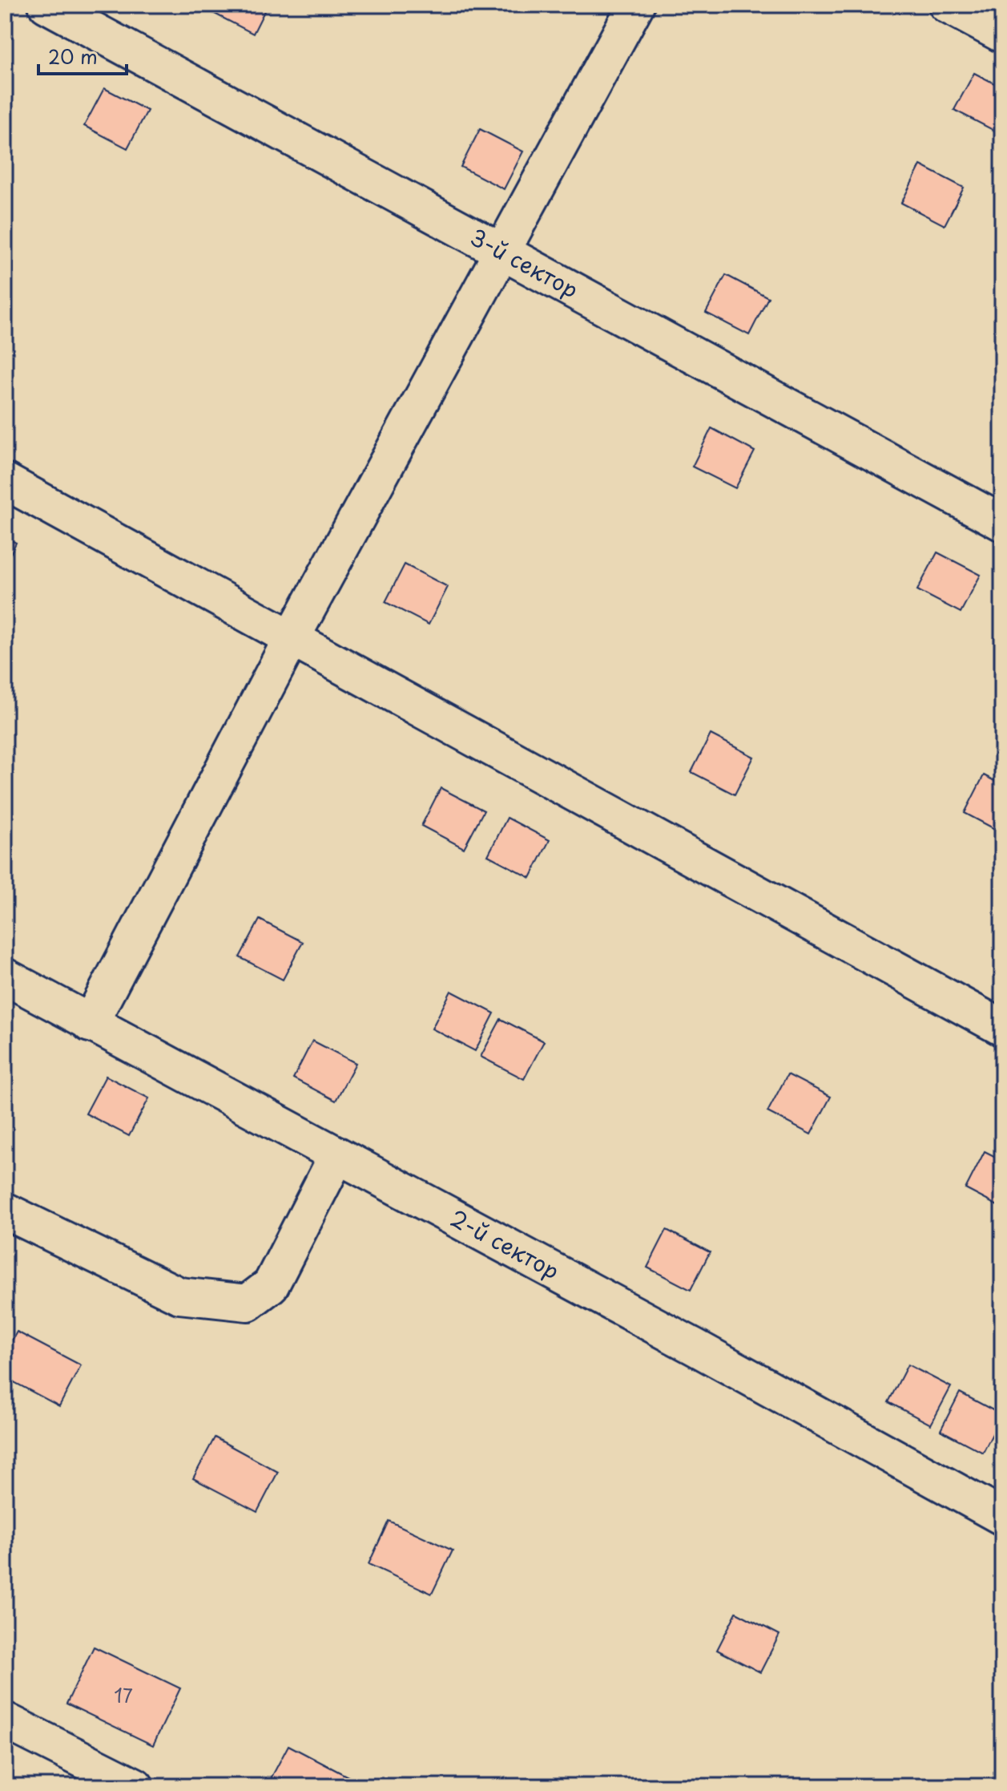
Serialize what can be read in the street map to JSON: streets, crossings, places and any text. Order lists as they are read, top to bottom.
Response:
{
  "streets": {
    "street": ["3-й сектор", "2-й сектор"]
  },
  "house_numbers": ["17"],
  "scale_bar": "20 m"
}
